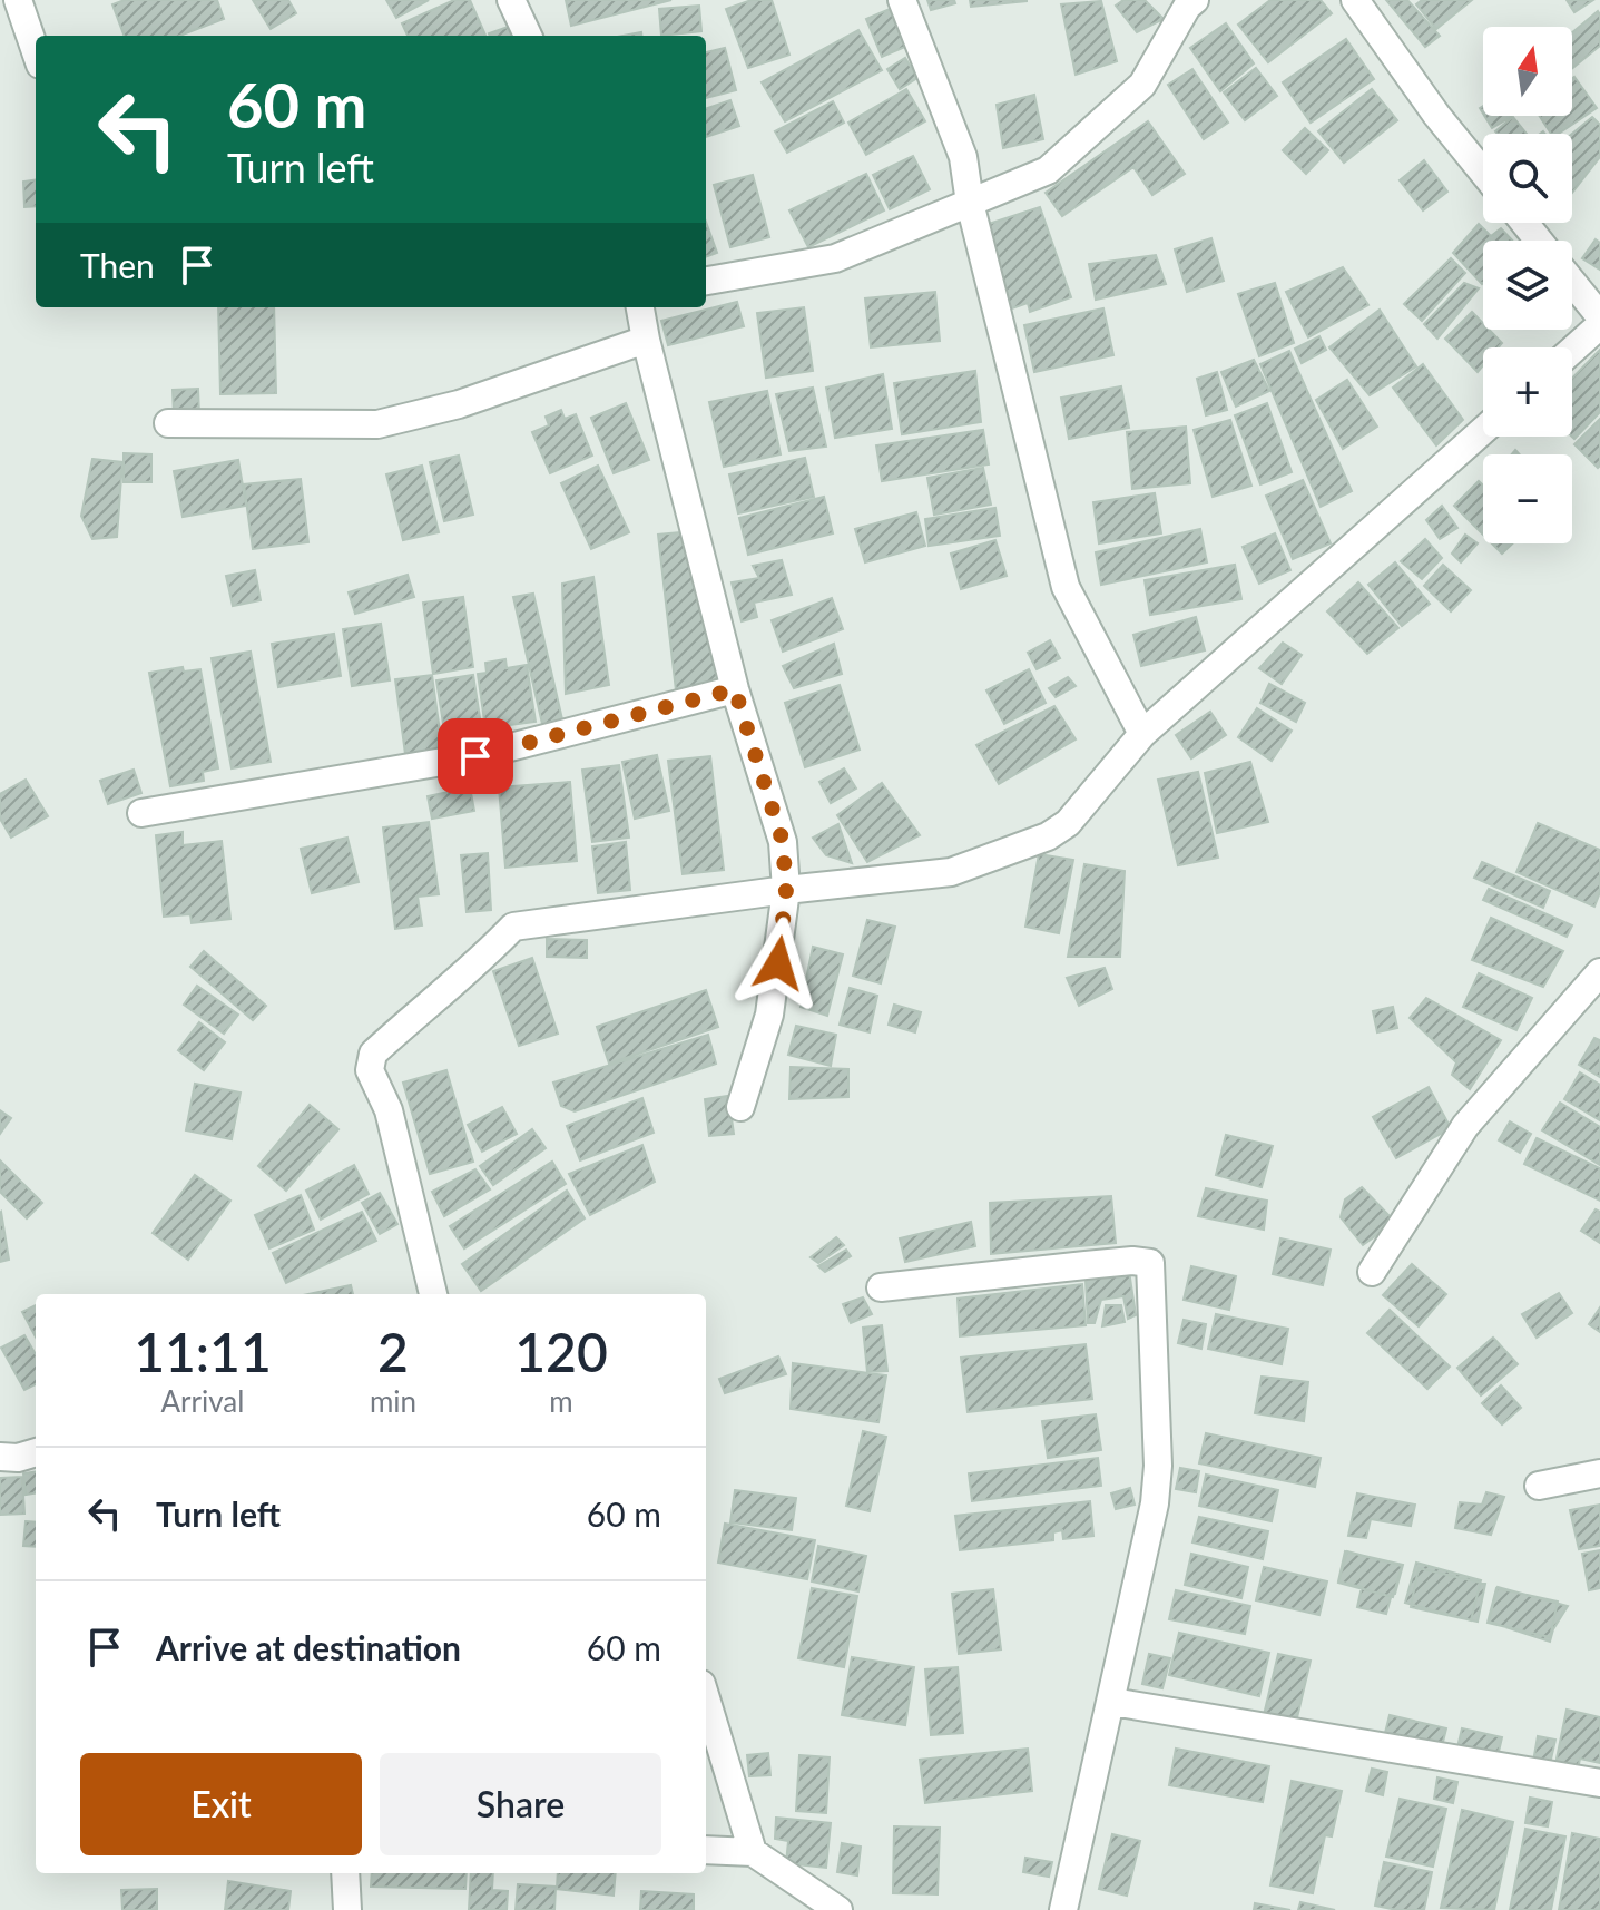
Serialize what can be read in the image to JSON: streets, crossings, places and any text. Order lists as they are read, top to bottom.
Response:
{
  "north": "top",
  "page": {
    "map_buttons": ["+", "−"],
    "turn": ["60 m", "Turn left"],
    "then": "Then",
    "eta": [
      "11:11",
      "Arrival",
      "2",
      "min",
      "120",
      "m"
    ],
    "list": [
      {
        "name": "Turn left",
        "value": "60 m"
      },
      {
        "name": "Arrive at destination",
        "value": "60 m"
      }
    ],
    "buttons": ["Exit", "Share"]
  }
}
